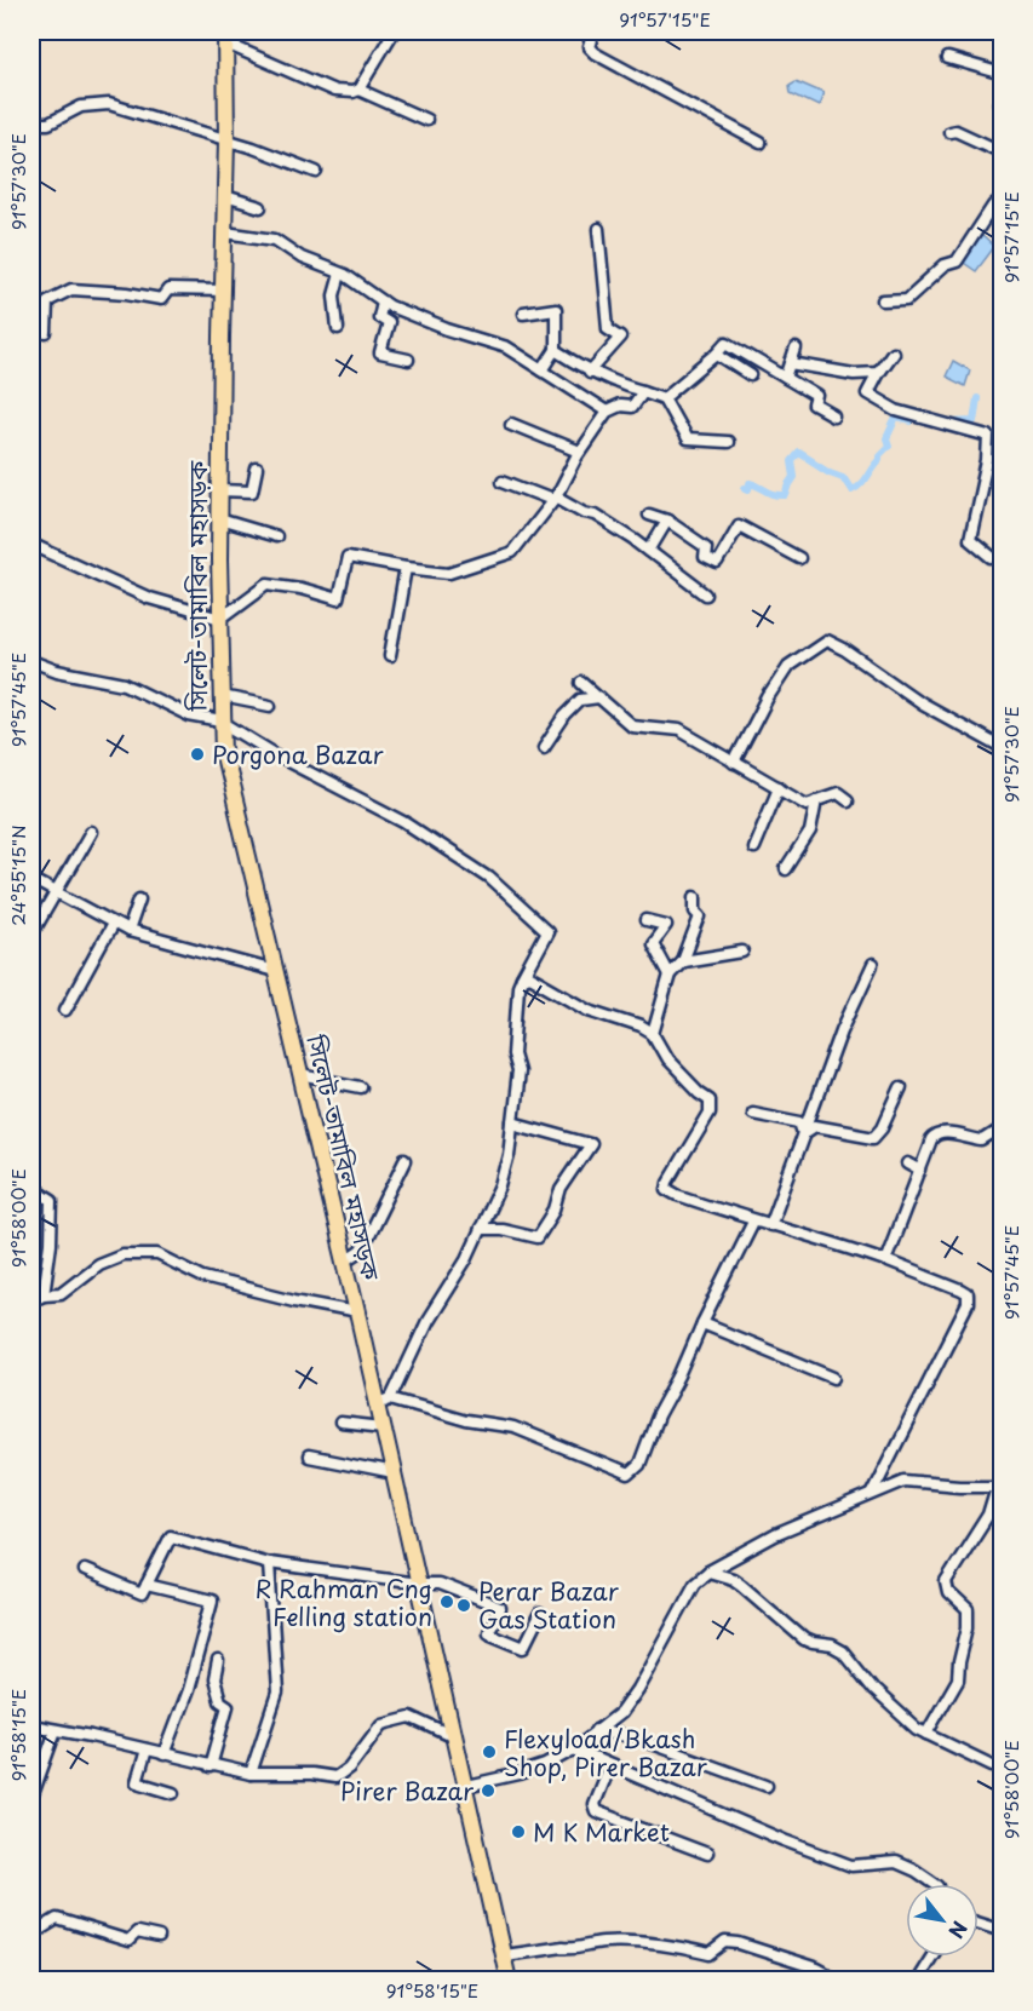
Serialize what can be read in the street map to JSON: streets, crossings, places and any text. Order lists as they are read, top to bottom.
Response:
{
  "streets": {
    "highway": ["সিলেট-তামাবিল মহাসড়ক"]
  },
  "places": [
    "Porgona Bazar",
    "R Rahman Cng Felling station",
    "Perar Bazar Gas Station",
    "Flexyload/Bkash Shop, Pirer Bazar",
    "Pirer Bazar",
    "M K Market"
  ],
  "north": "bottom right",
  "coordinates": [
    "91°57'15\"E",
    "91°57'30\"E",
    "91°57'45\"E",
    "24°55'15\"N",
    "91°58'00\"E",
    "91°58'15\"E"
  ]
}
